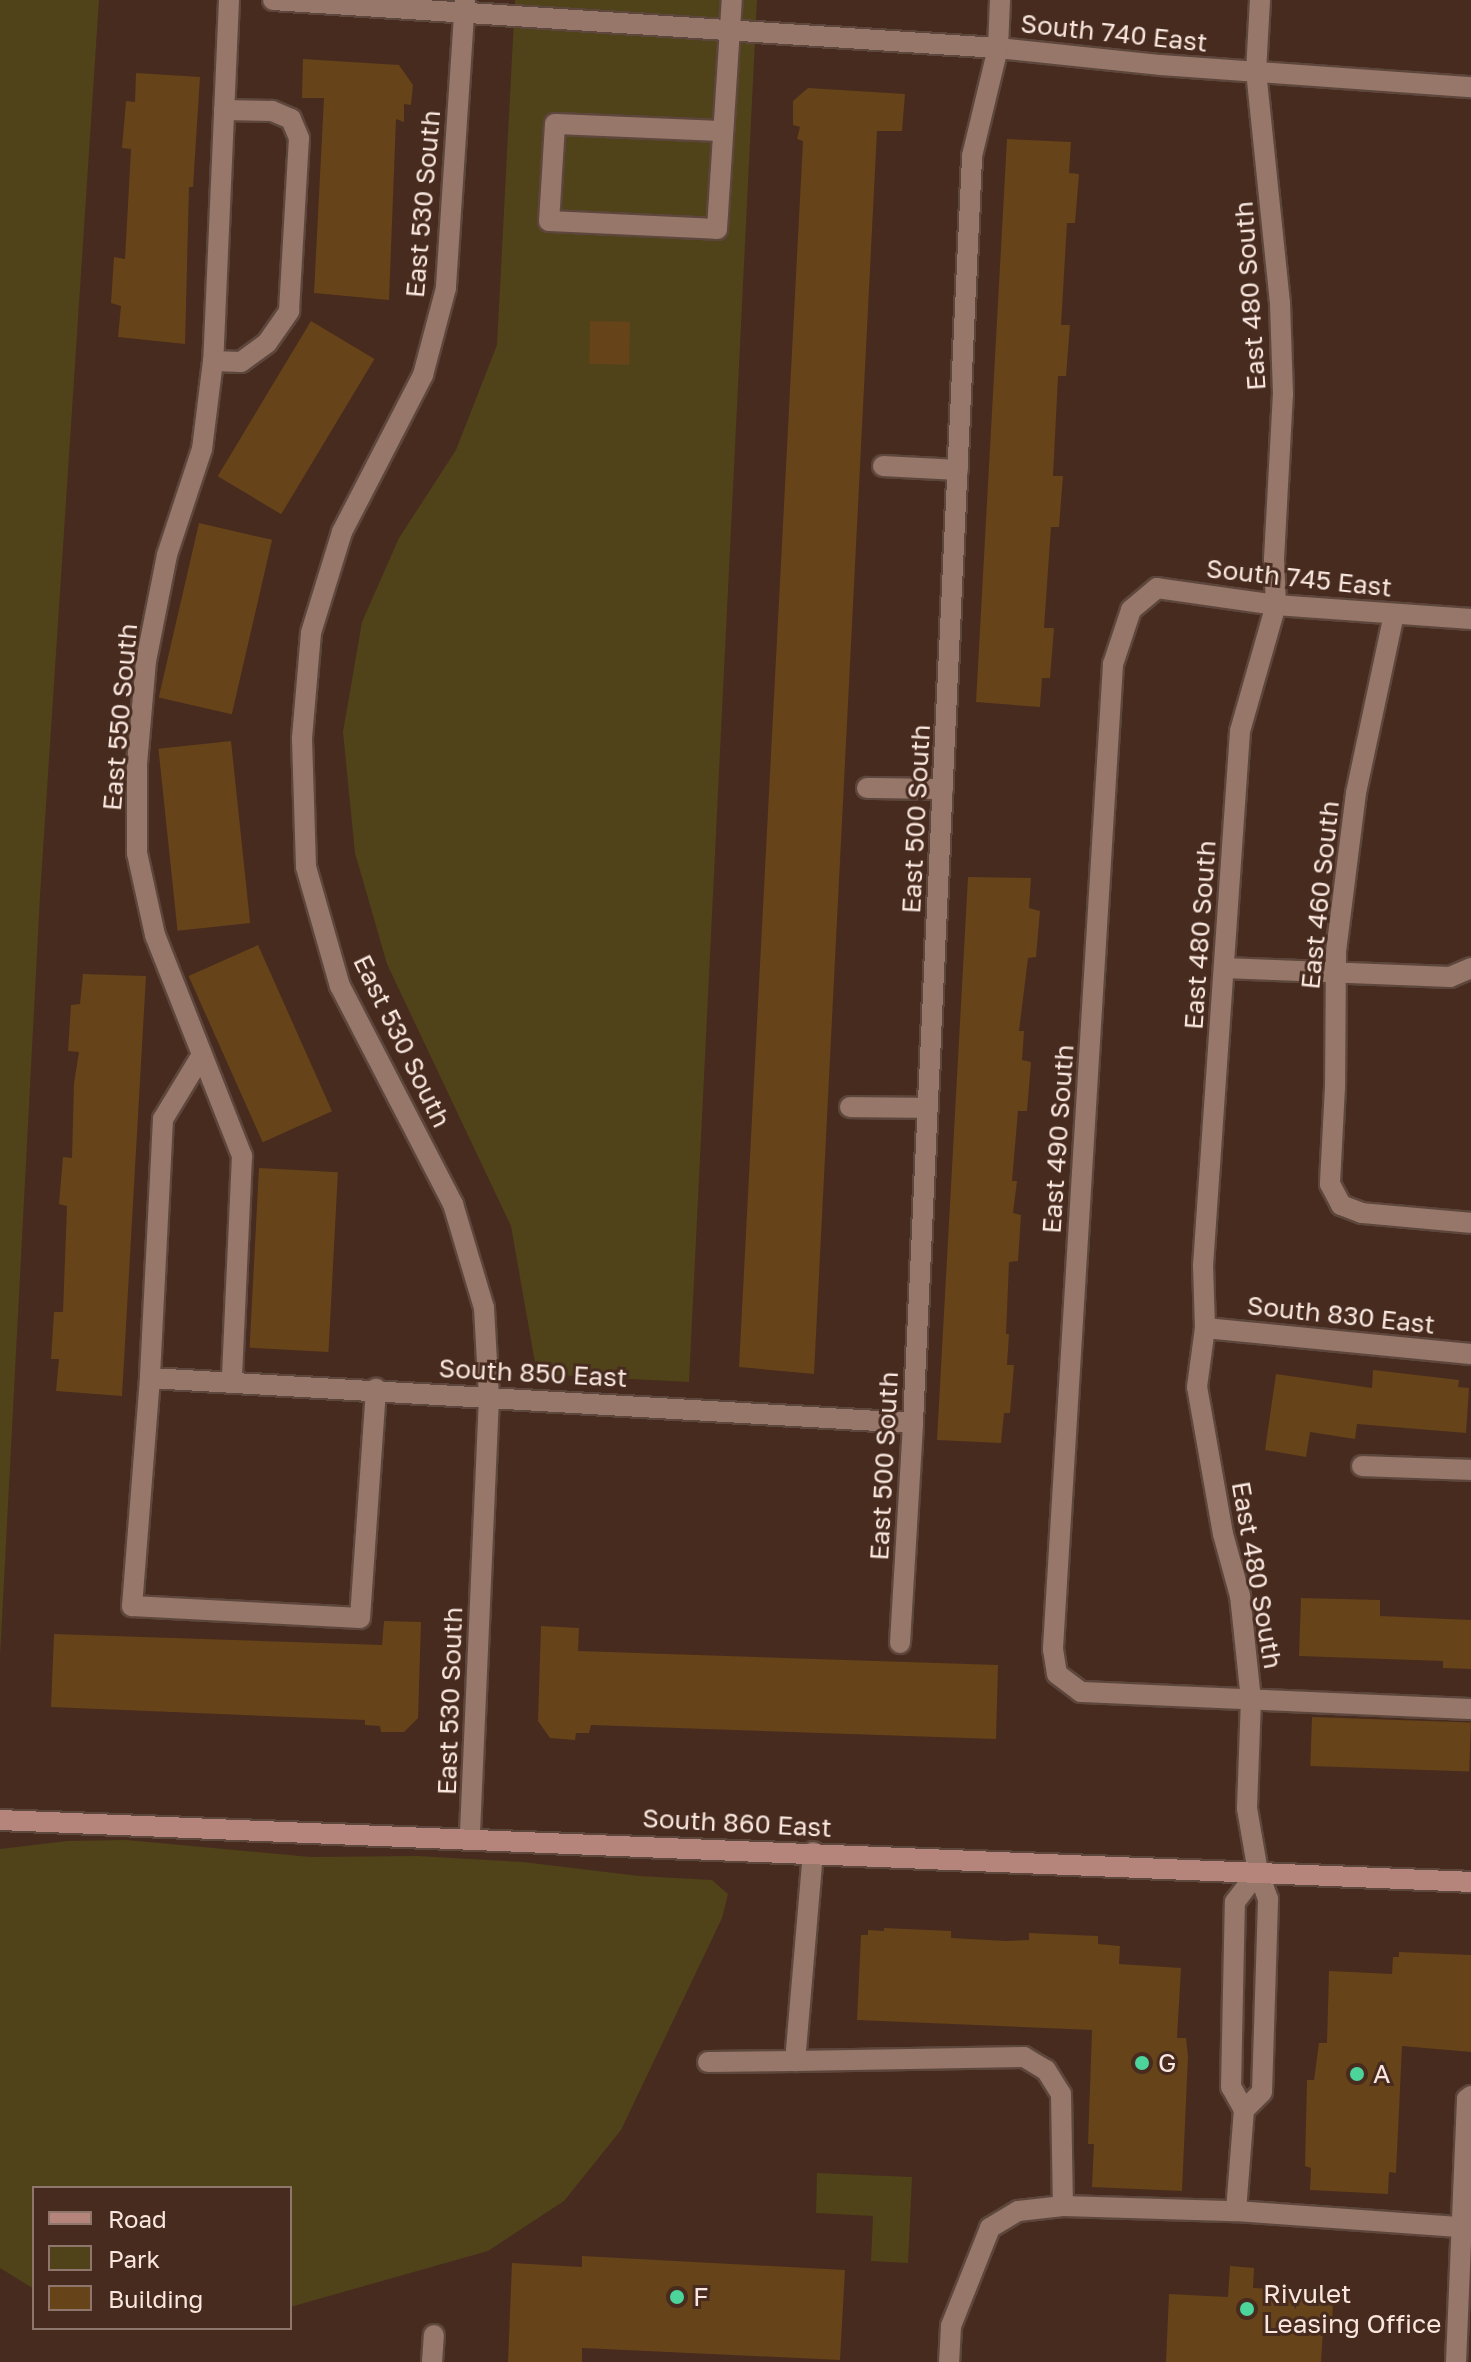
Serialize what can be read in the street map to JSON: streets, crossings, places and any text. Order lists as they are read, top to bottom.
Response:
{
  "streets": {
    "street": [
      "South 740 East",
      "East 530 South",
      "East 480 South",
      "South 745 East",
      "East 550 South",
      "East 500 South",
      "East 460 South",
      "East 490 South",
      "South 830 East",
      "South 850 East",
      "South 860 East"
    ]
  },
  "crossings": [
    ["South 740 East", "East 530 South"],
    ["South 740 East", "East 480 South"],
    ["South 740 East", "East 500 South"],
    ["East 530 South", "South 850 East"],
    ["East 530 South", "South 860 East"],
    ["East 480 South", "South 745 East"],
    ["East 480 South", "East 490 South"],
    ["East 480 South", "South 830 East"],
    ["East 480 South", "South 860 East"],
    ["South 745 East", "East 460 South"],
    ["South 745 East", "East 490 South"],
    ["East 550 South", "South 850 East"],
    ["East 500 South", "South 850 East"]
  ],
  "places": [
    "G",
    "A",
    "F",
    "Rivulet Leasing Office"
  ],
  "legend": ["Road", "Park", "Building"]
}
